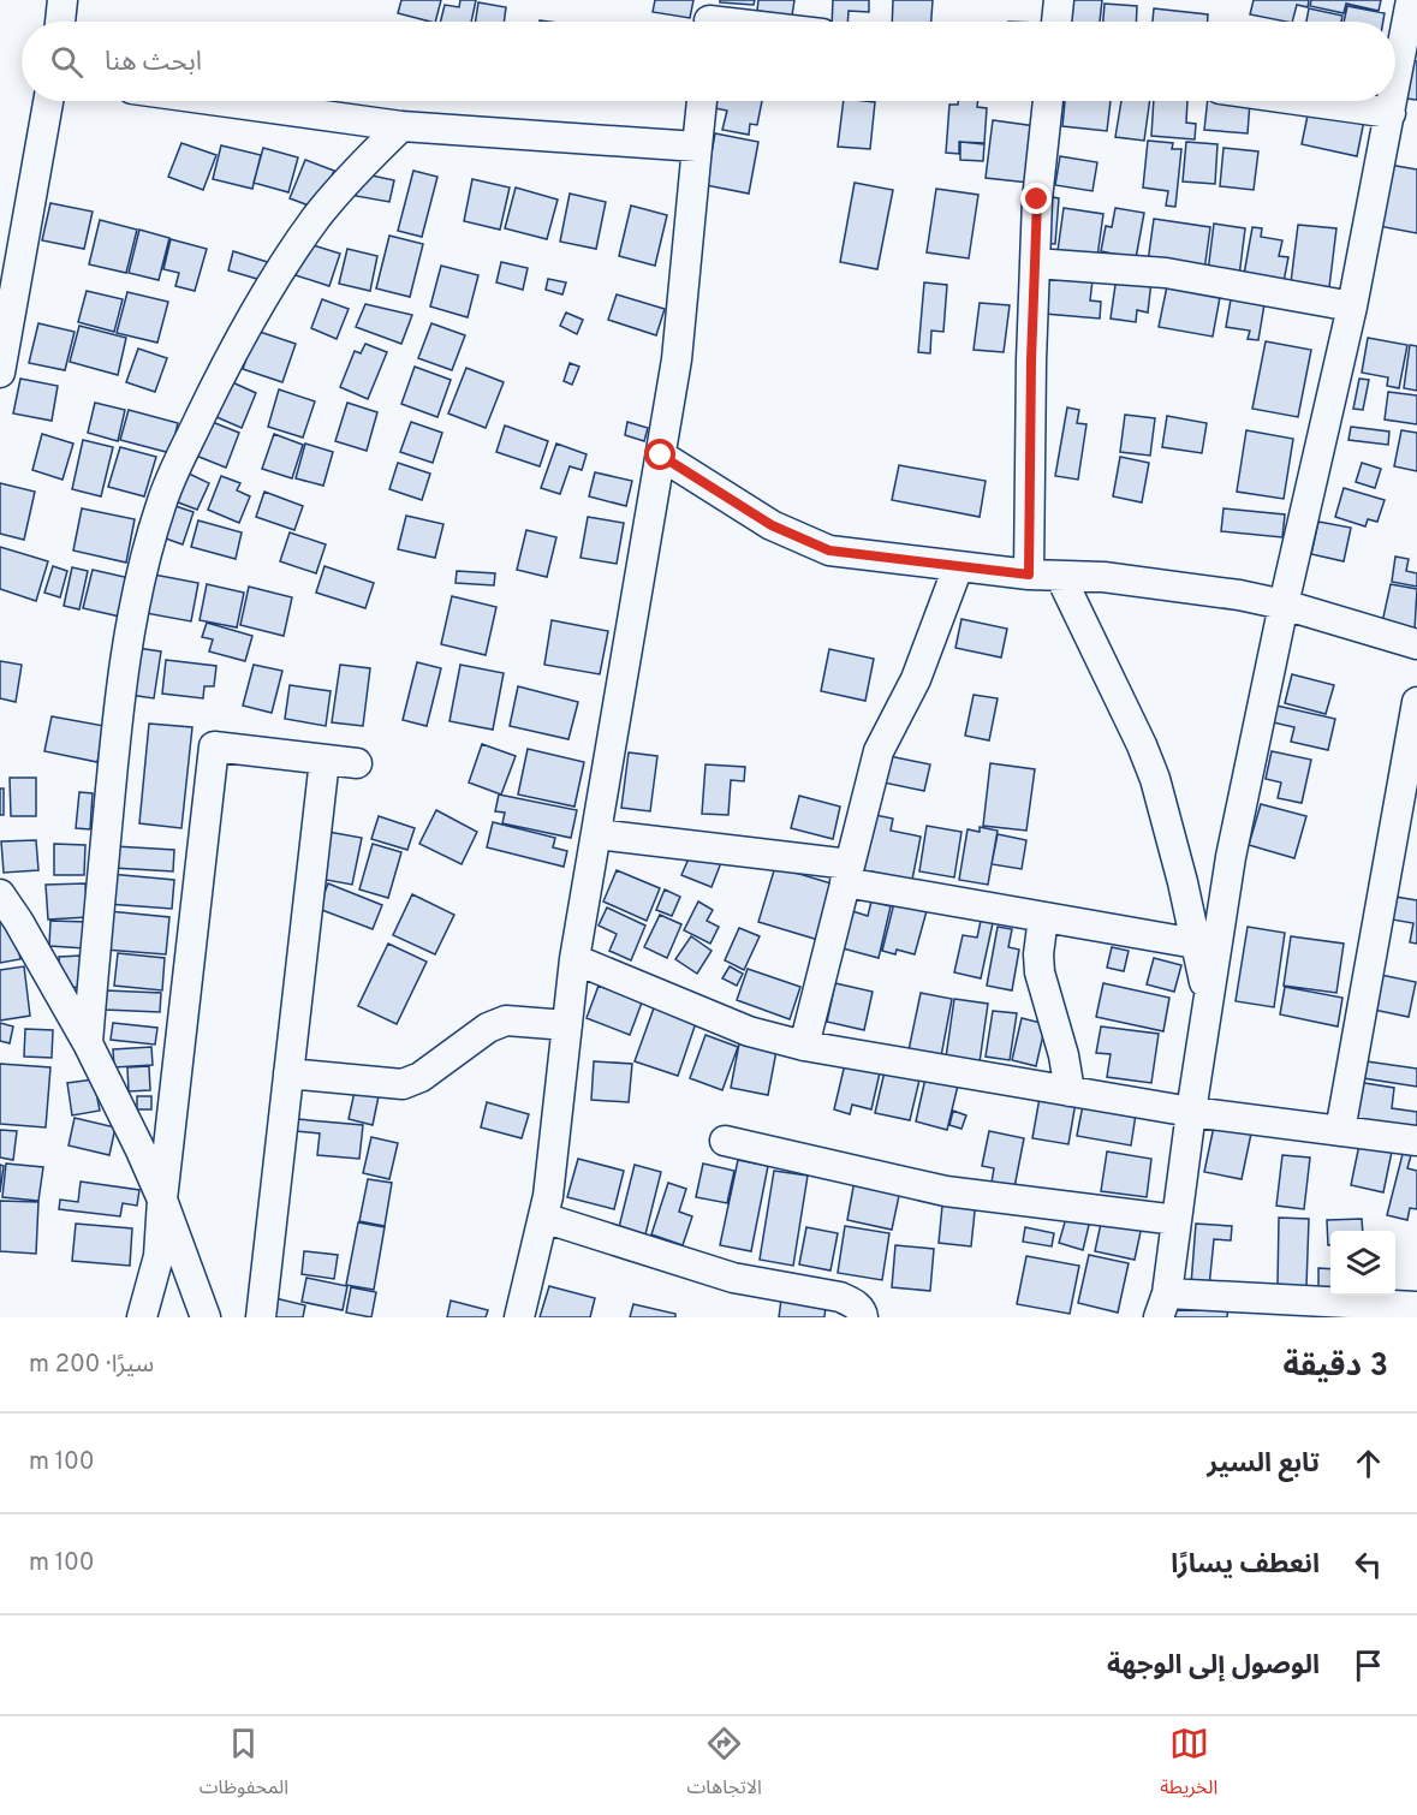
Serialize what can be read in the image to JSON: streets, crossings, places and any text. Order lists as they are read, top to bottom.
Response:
{
  "page": {
    "search": "ابحث هنا",
    "heading": ["3 دقيقة", "سيرًا · 200 m"],
    "list": [
      ["تابع السير", "100 m"],
      ["انعطف يسارًا", "100 m"],
      "الوصول إلى الوجهة"
    ],
    "nav": ["الخريطة", "الاتجاهات", "المحفوظات"]
  }
}
